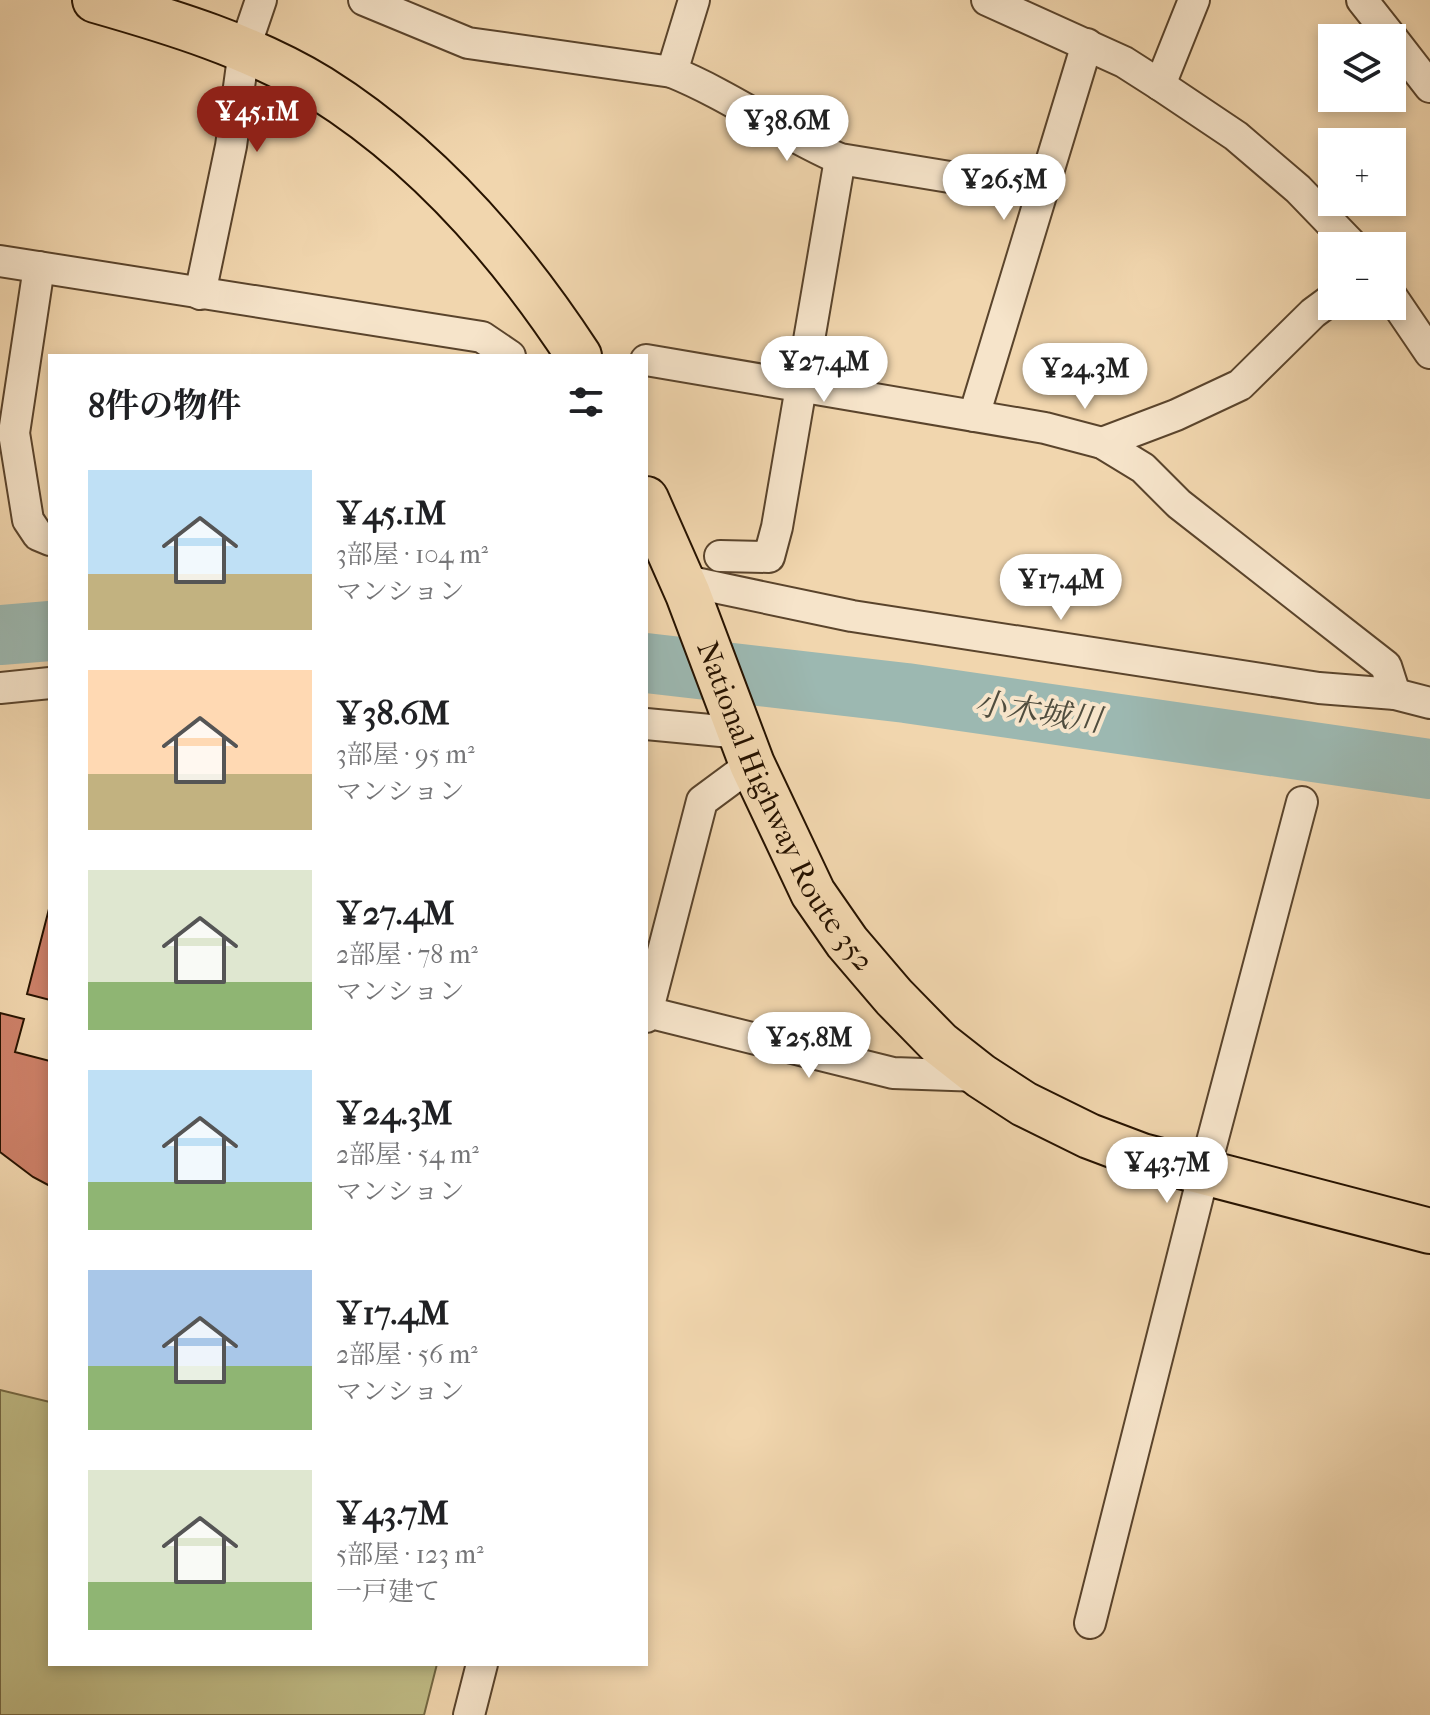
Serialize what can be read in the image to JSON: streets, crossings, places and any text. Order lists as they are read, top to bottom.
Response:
{
  "streets": {
    "highway": ["National Highway Route 352"]
  },
  "water": ["小木城川"],
  "page": {
    "map_buttons": ["+", "−"],
    "price": [
      "¥45.1M",
      "¥38.6M",
      "¥26.5M",
      "¥27.4M",
      "¥24.3M",
      "¥17.4M",
      "¥25.8M",
      "¥43.7M"
    ],
    "heading": "8件の物件",
    "list": [
      {
        "name": "¥45.1M",
        "note": "3部屋 · 104 m² · マンション"
      },
      {
        "name": "¥38.6M",
        "note": "3部屋 · 95 m² · マンション"
      },
      {
        "name": "¥27.4M",
        "note": "2部屋 · 78 m² · マンション"
      },
      {
        "name": "¥24.3M",
        "note": "2部屋 · 54 m² · マンション"
      },
      {
        "name": "¥17.4M",
        "note": "2部屋 · 56 m² · マンション"
      },
      {
        "name": "¥43.7M",
        "note": "5部屋 · 123 m² · 一戸建て"
      }
    ]
  }
}
